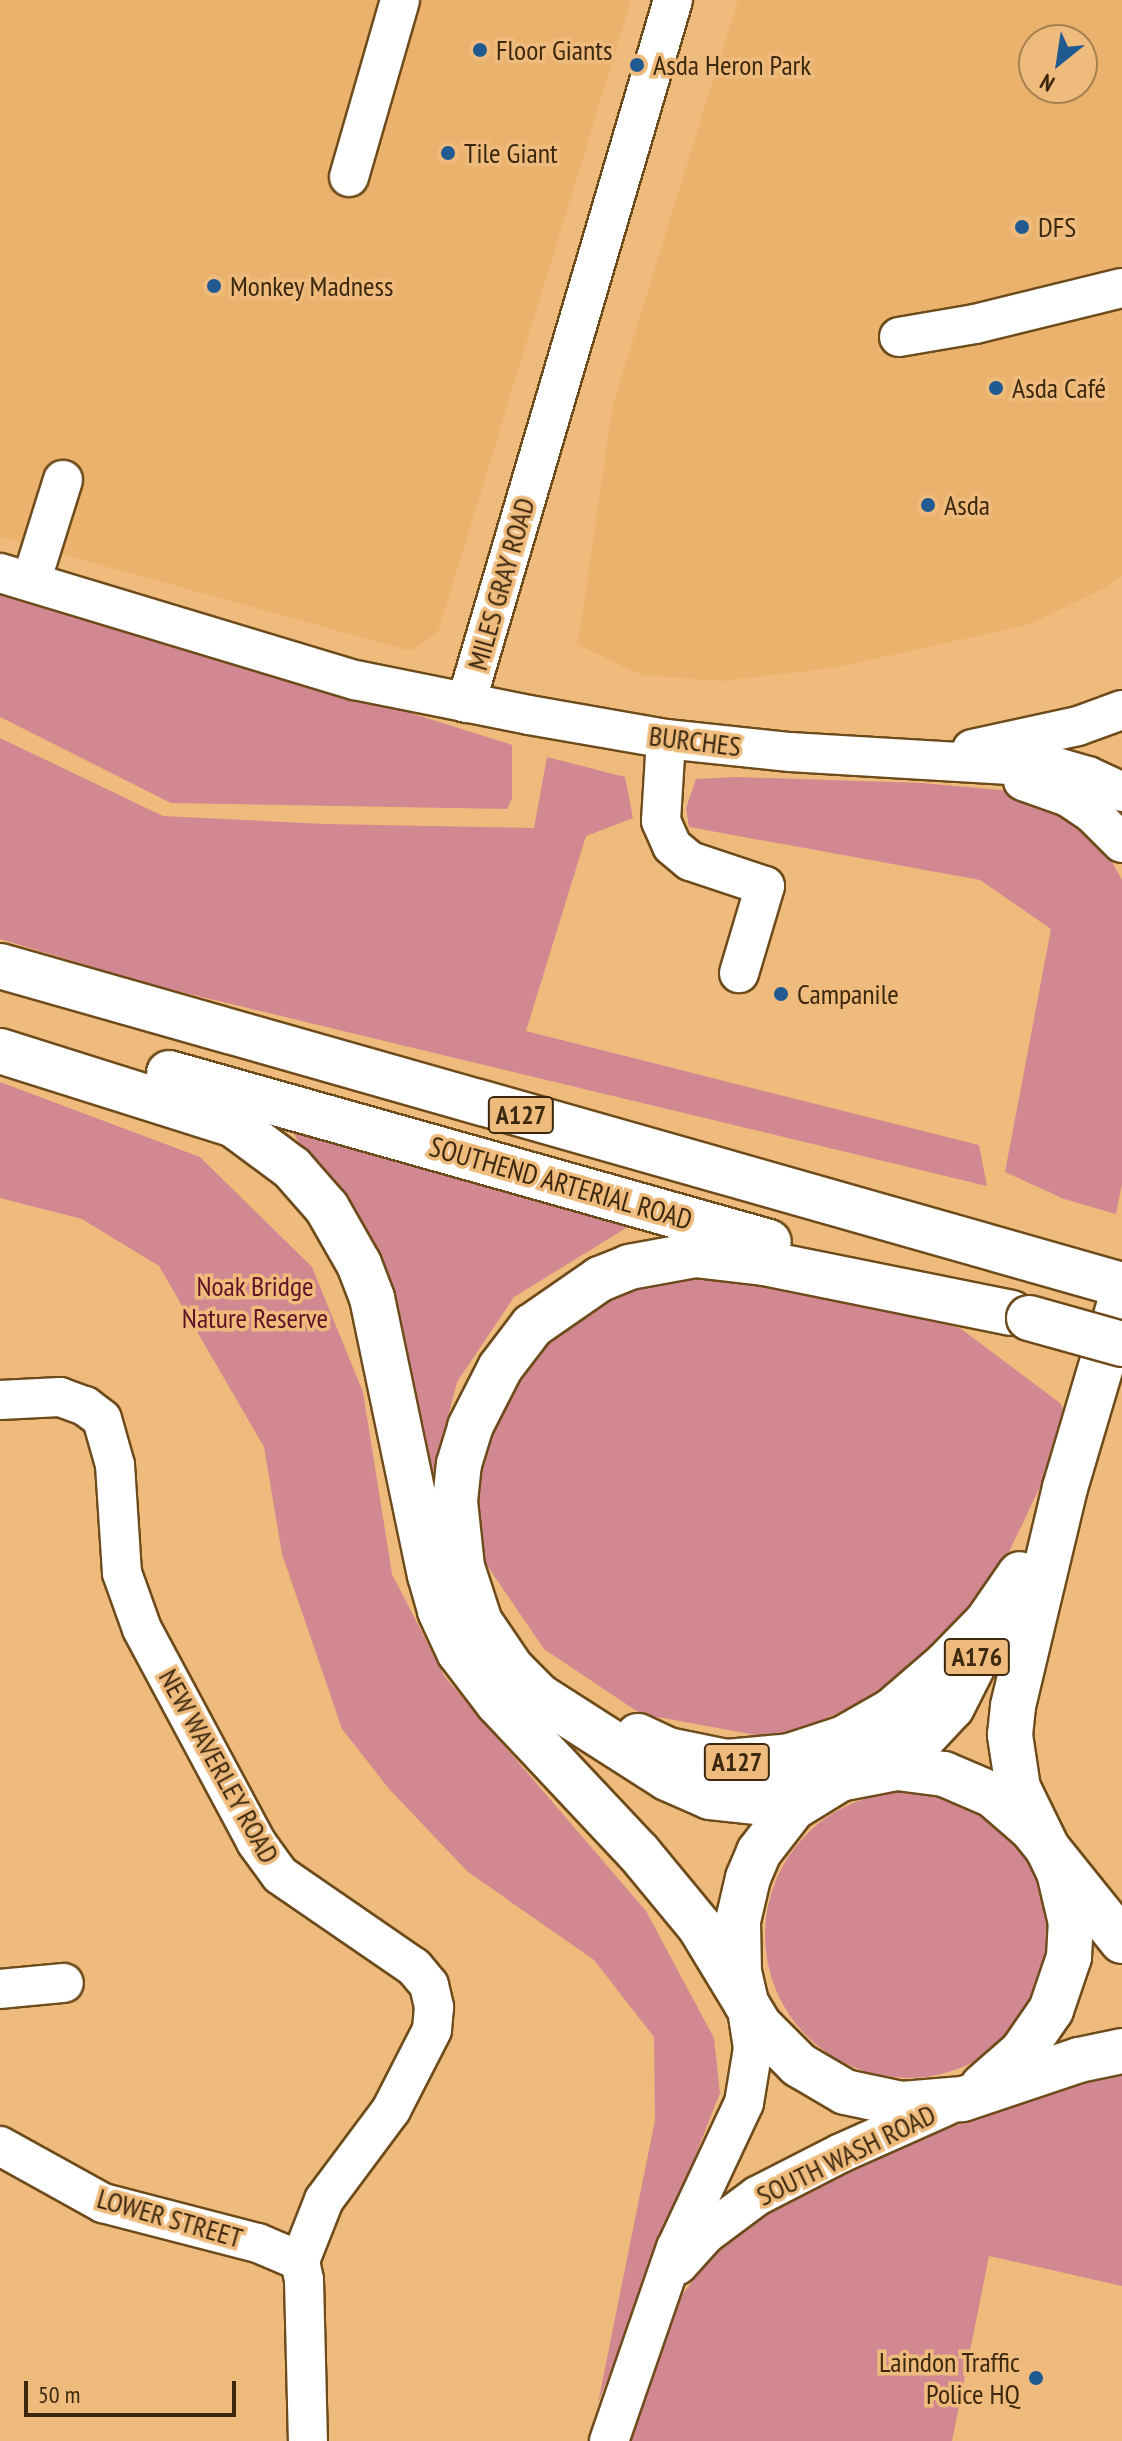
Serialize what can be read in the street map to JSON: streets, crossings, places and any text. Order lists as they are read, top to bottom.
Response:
{
  "streets": {
    "main road": ["A127", "SOUTHEND ARTERIAL ROAD", "A176"],
    "street": [
      "MILES GRAY ROAD",
      "BURCHES",
      "NEW WAVERLEY ROAD",
      "SOUTH WASH ROAD",
      "LOWER STREET"
    ]
  },
  "crossings": [
    ["MILES GRAY ROAD", "BURCHES"],
    ["A127", "SOUTHEND ARTERIAL ROAD"],
    ["A127", "A176"],
    ["NEW WAVERLEY ROAD", "LOWER STREET"]
  ],
  "parks": ["Noak Bridge Nature Reserve"],
  "places": [
    "Floor Giants",
    "Asda Heron Park",
    "Tile Giant",
    "DFS",
    "Monkey Madness",
    "Asda Café",
    "Asda",
    "Campanile",
    "Laindon Traffic Police HQ"
  ],
  "scale_bar": "50 m",
  "north": "bottom left"
}
